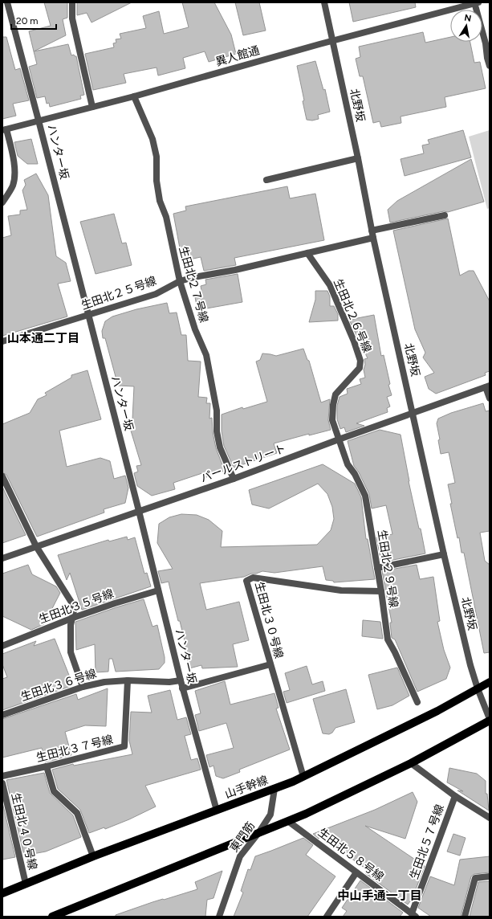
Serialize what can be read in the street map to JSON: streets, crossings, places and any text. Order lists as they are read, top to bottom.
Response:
{
  "streets": {
    "main road": ["山手幹線"],
    "street": [
      "異人館通",
      "北野坂",
      "ハンター坂",
      "生田北２７号線",
      "生田北２５号線",
      "生田北２６号線",
      "パールストリート",
      "生田北２９号線",
      "生田北３５号線",
      "生田北３０号線",
      "生田北３６号線",
      "生田北３７号線",
      "生田北４０号線",
      "東門筋",
      "生田北５７号線",
      "生田北５８号線"
    ]
  },
  "crossings": [
    ["異人館通", "北野坂"],
    ["異人館通", "ハンター坂"],
    ["異人館通", "生田北２７号線"],
    ["北野坂", "生田北２５号線"],
    ["北野坂", "パールストリート"],
    ["北野坂", "山手幹線"],
    ["ハンター坂", "生田北２５号線"],
    ["ハンター坂", "パールストリート"],
    ["ハンター坂", "生田北３５号線"],
    ["ハンター坂", "生田北３６号線"],
    ["ハンター坂", "山手幹線"],
    ["生田北２７号線", "生田北２５号線"],
    ["生田北２７号線", "パールストリート"],
    ["生田北２５号線", "生田北２６号線"],
    ["生田北２６号線", "パールストリート"],
    ["生田北２６号線", "生田北２９号線"],
    ["パールストリート", "生田北２９号線"],
    ["生田北２９号線", "生田北３０号線"],
    ["生田北３０号線", "山手幹線"],
    ["生田北３６号線", "生田北３７号線"],
    ["山手幹線", "生田北４０号線"],
    ["山手幹線", "東門筋"],
    ["生田北５７号線", "生田北５８号線"]
  ],
  "districts": ["山本通二丁目", "中山手通一丁目"],
  "scale_bar": "20 m",
  "north": "top"
}
